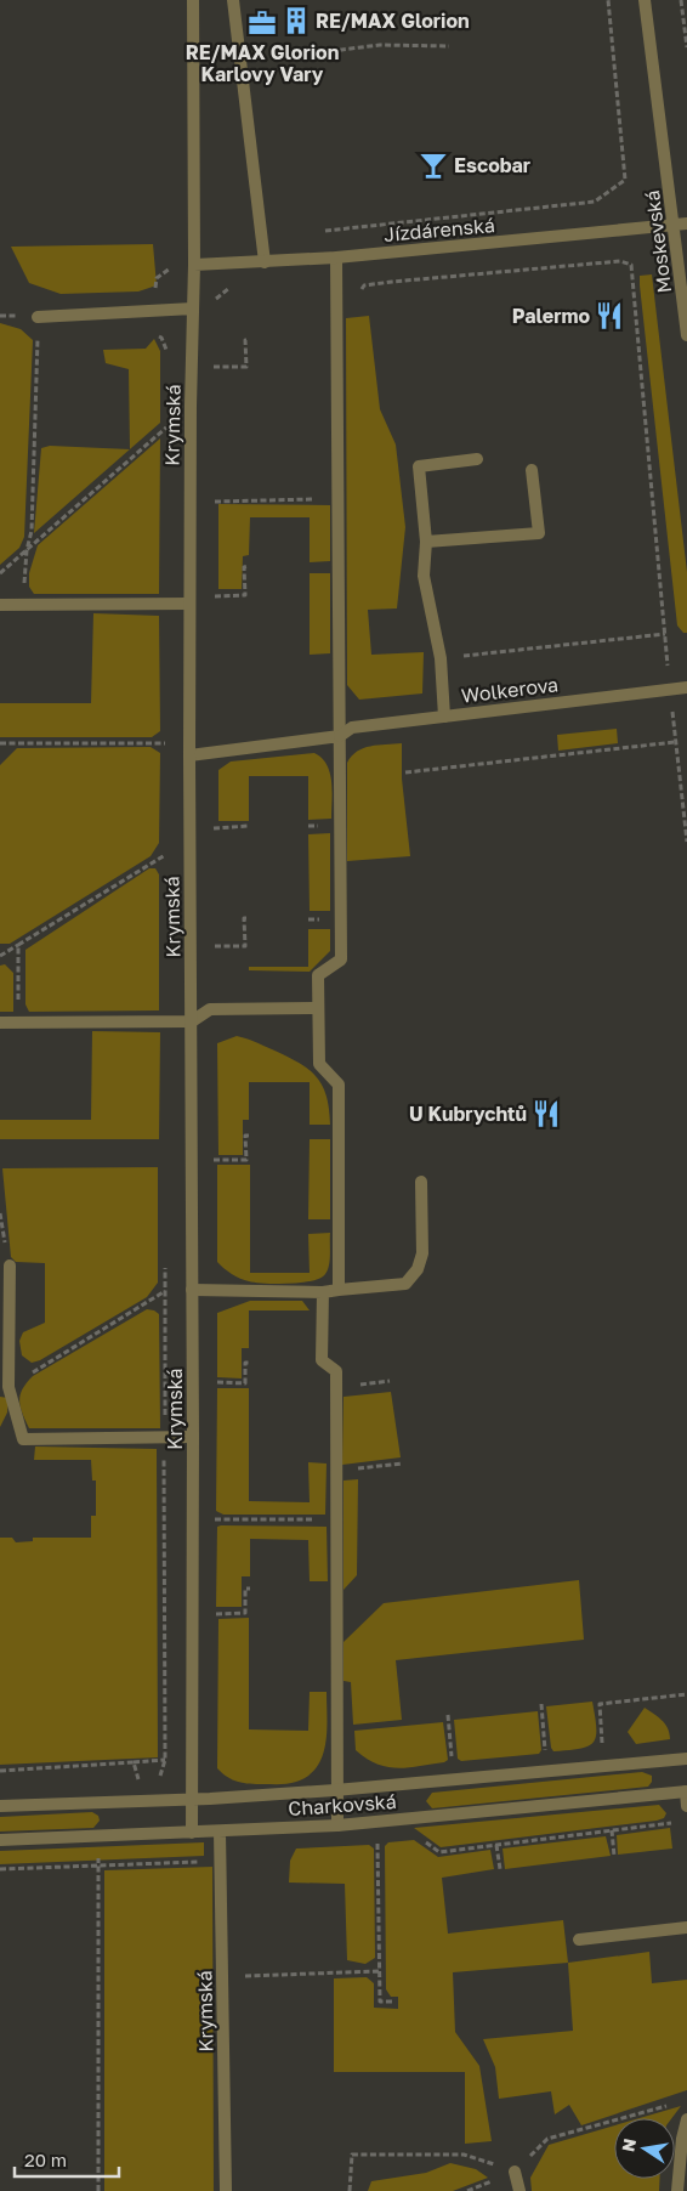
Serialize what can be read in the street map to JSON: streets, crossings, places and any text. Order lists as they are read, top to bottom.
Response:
{
  "streets": {
    "street": [
      "Jízdárenská",
      "Moskevská",
      "Krymská",
      "Wolkerova",
      "Charkovská"
    ]
  },
  "crossings": [
    ["Jízdárenská", "Moskevská"],
    ["Jízdárenská", "Krymská"],
    ["Krymská", "Wolkerova"],
    ["Krymská", "Charkovská"]
  ],
  "places": {
    "building": ["RE/MAX Glorion"],
    "office": ["RE/MAX Glorion Karlovy Vary"],
    "bar": ["Escobar"],
    "restaurant": ["Palermo", "U Kubrychtů"]
  },
  "scale_bar": "20 m",
  "north": "left"
}
